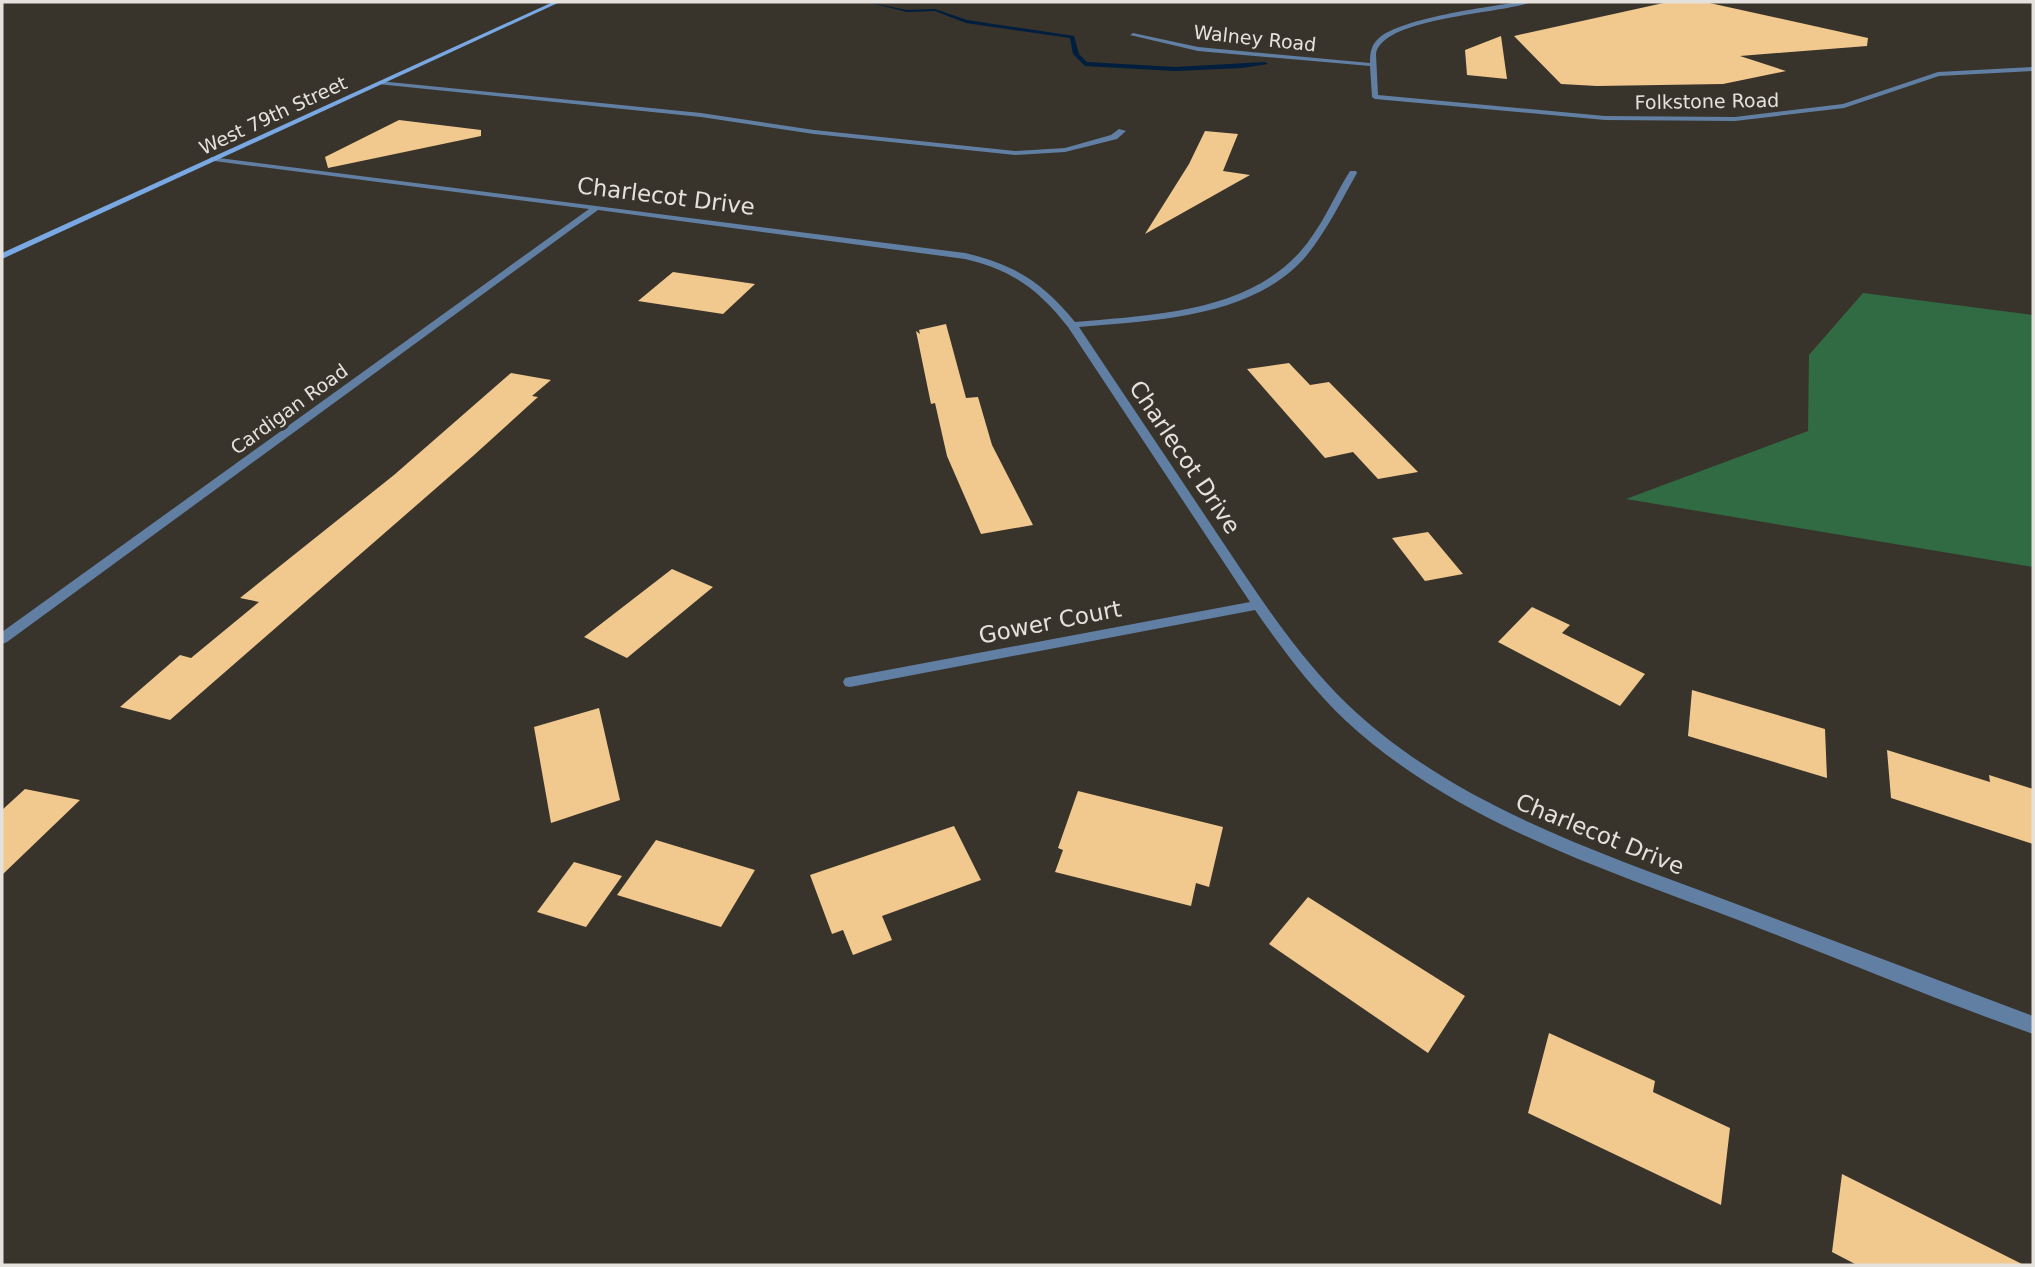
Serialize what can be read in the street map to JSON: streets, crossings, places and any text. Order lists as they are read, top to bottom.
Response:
{
  "streets": {
    "main road": ["West 79th Street"],
    "street": [
      "Walney Road",
      "Folkstone Road",
      "Charlecot Drive",
      "Cardigan Road",
      "Gower Court"
    ]
  },
  "crossings": [
    ["Walney Road", "Folkstone Road"],
    ["West 79th Street", "Charlecot Drive"],
    ["Charlecot Drive", "Cardigan Road"],
    ["Charlecot Drive", "Gower Court"]
  ]
}
